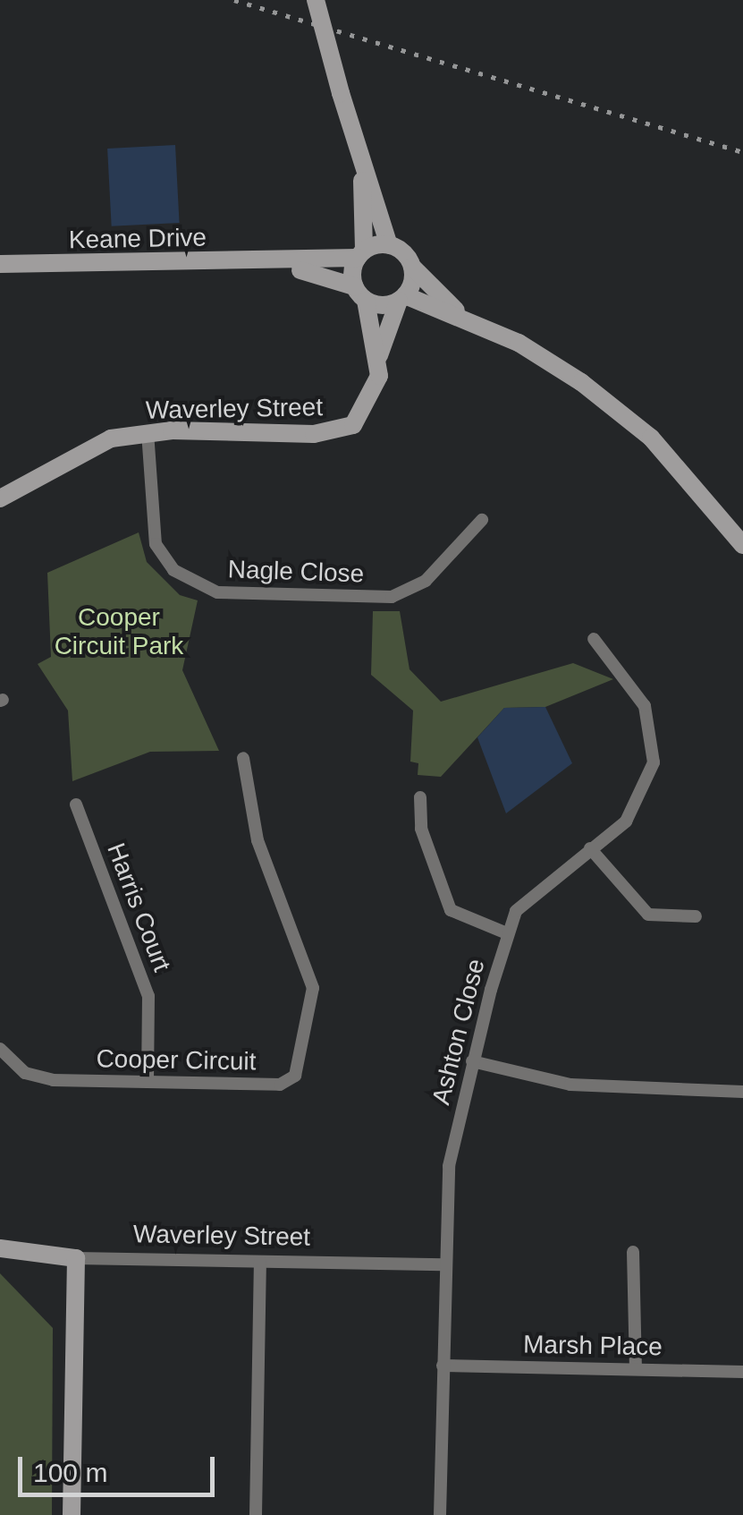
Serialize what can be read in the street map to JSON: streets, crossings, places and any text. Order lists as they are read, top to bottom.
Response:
{
  "streets": {
    "street": [
      "Keane Drive",
      "Waverley Street",
      "Nagle Close",
      "Harris Court",
      "Ashton Close",
      "Cooper Circuit",
      "Marsh Place"
    ]
  },
  "crossings": [
    ["Keane Drive", "Waverley Street"],
    ["Waverley Street", "Nagle Close"],
    ["Waverley Street", "Ashton Close"],
    ["Harris Court", "Cooper Circuit"],
    ["Ashton Close", "Marsh Place"]
  ],
  "parks": ["Cooper Circuit Park"],
  "scale_bar": "100 m"
}
